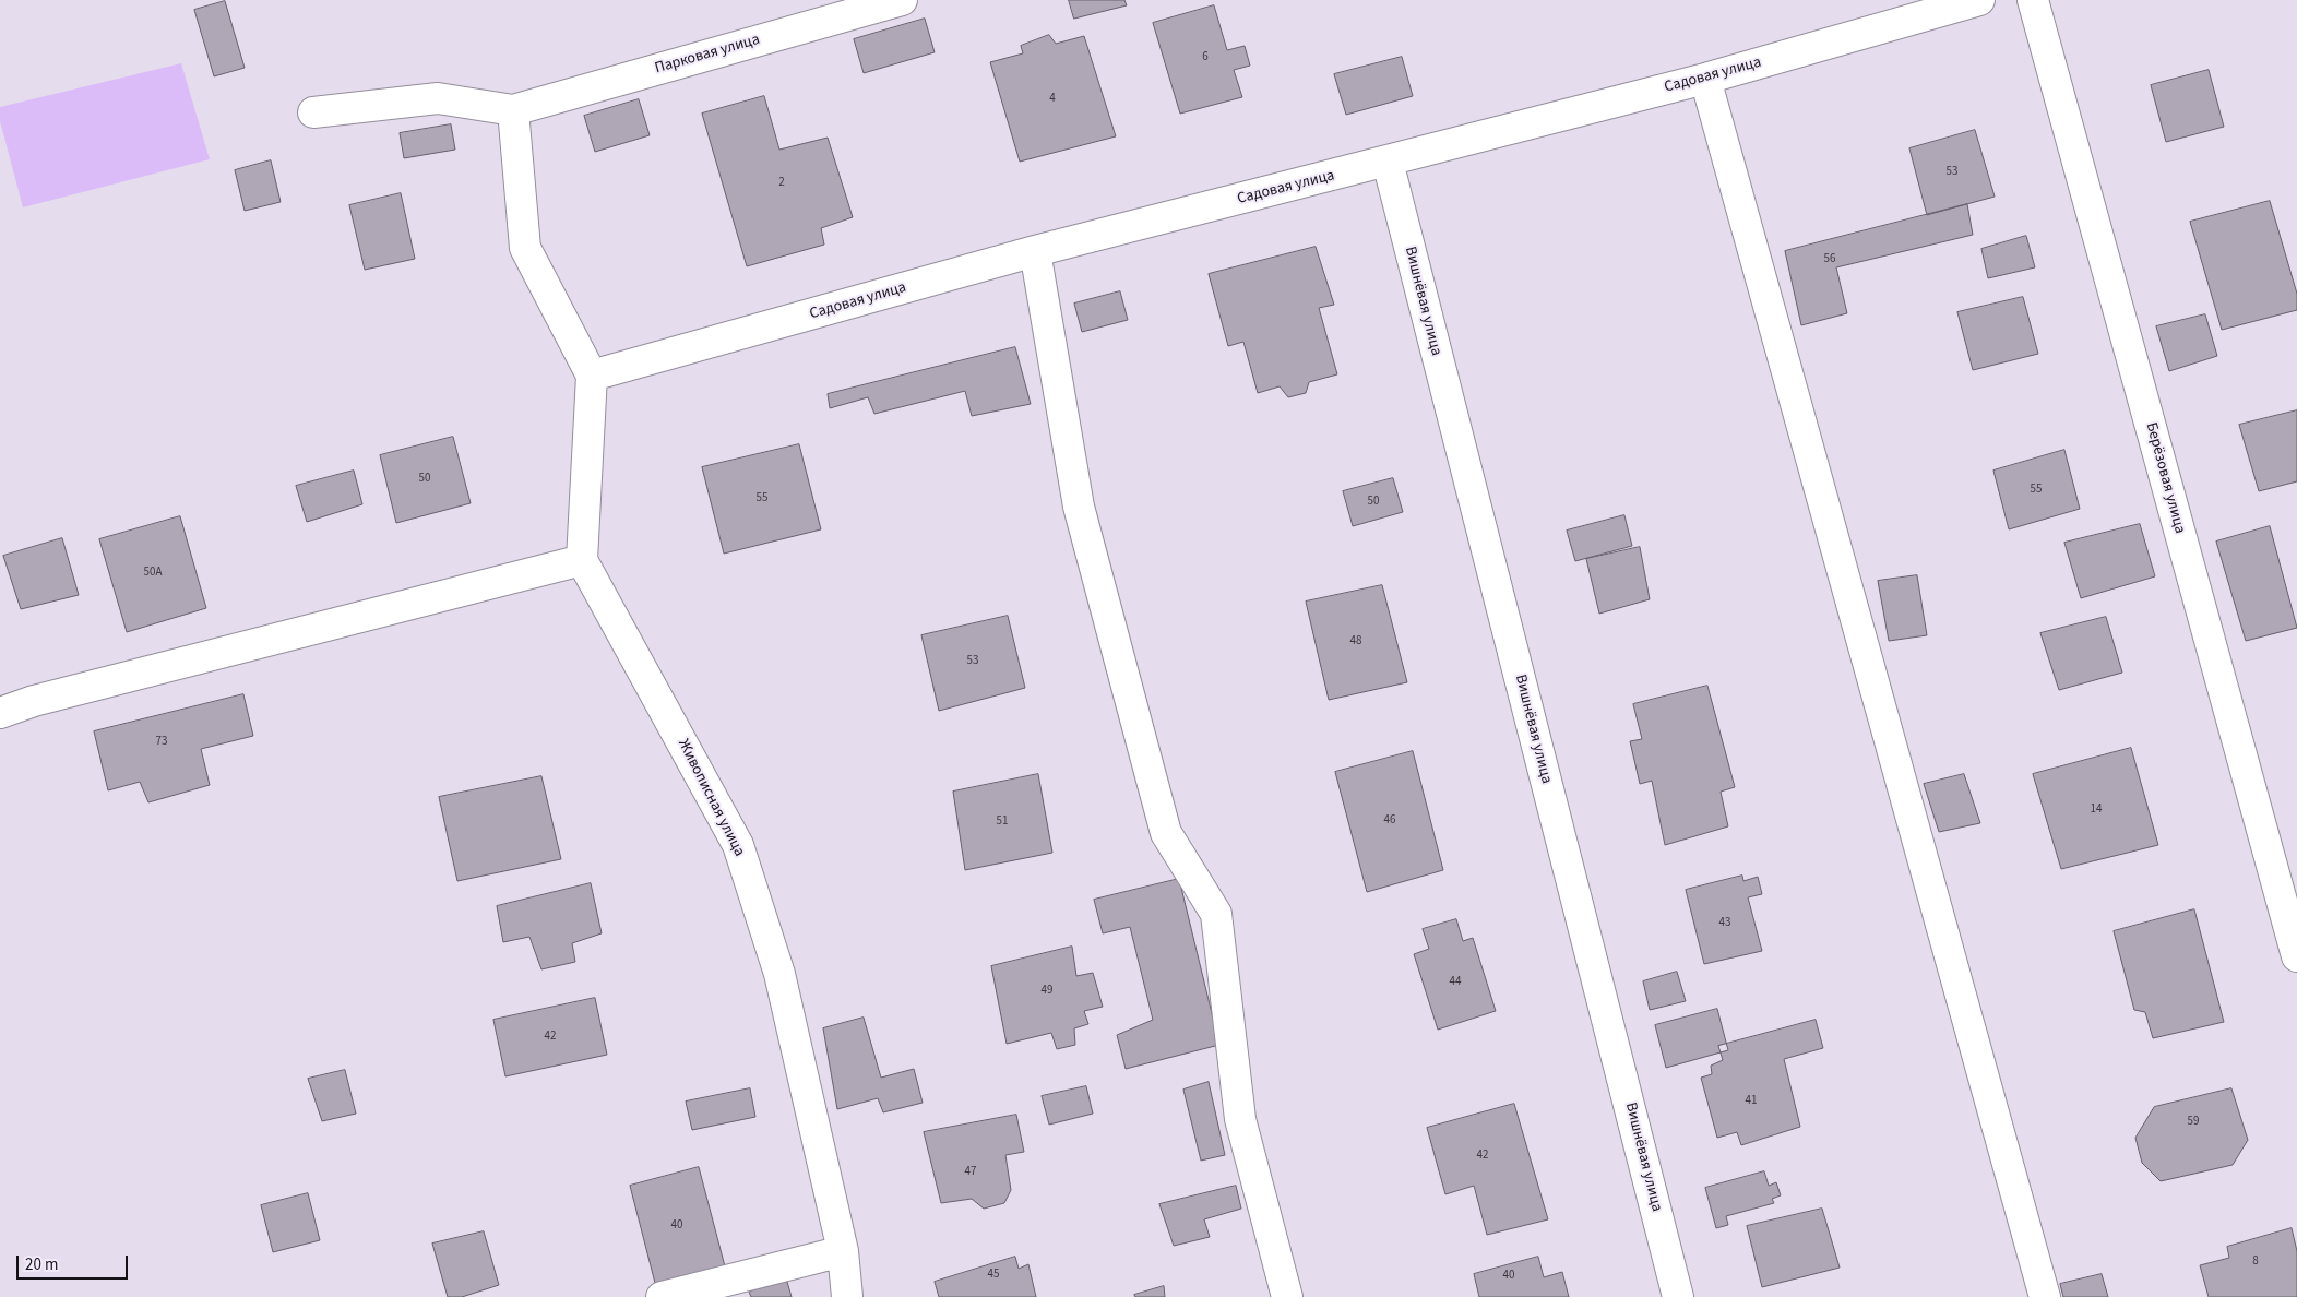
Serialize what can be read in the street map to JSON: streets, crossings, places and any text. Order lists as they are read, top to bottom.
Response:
{
  "streets": {
    "street": [
      "Парковая улица",
      "Садовая улица",
      "Вишнёвая улица",
      "Берёзовая улица",
      "Живописная улица"
    ]
  },
  "crossings": [
    ["Садовая улица", "Вишнёвая улица"]
  ],
  "house_numbers": [
    "6",
    "4",
    "53",
    "2",
    "56",
    "50",
    "55",
    "55",
    "50",
    "50А",
    "48",
    "53",
    "73",
    "14",
    "46",
    "51",
    "43",
    "44",
    "49",
    "42",
    "41",
    "59",
    "42",
    "47",
    "40",
    "8",
    "45",
    "40"
  ],
  "scale_bar": "20 m"
}
